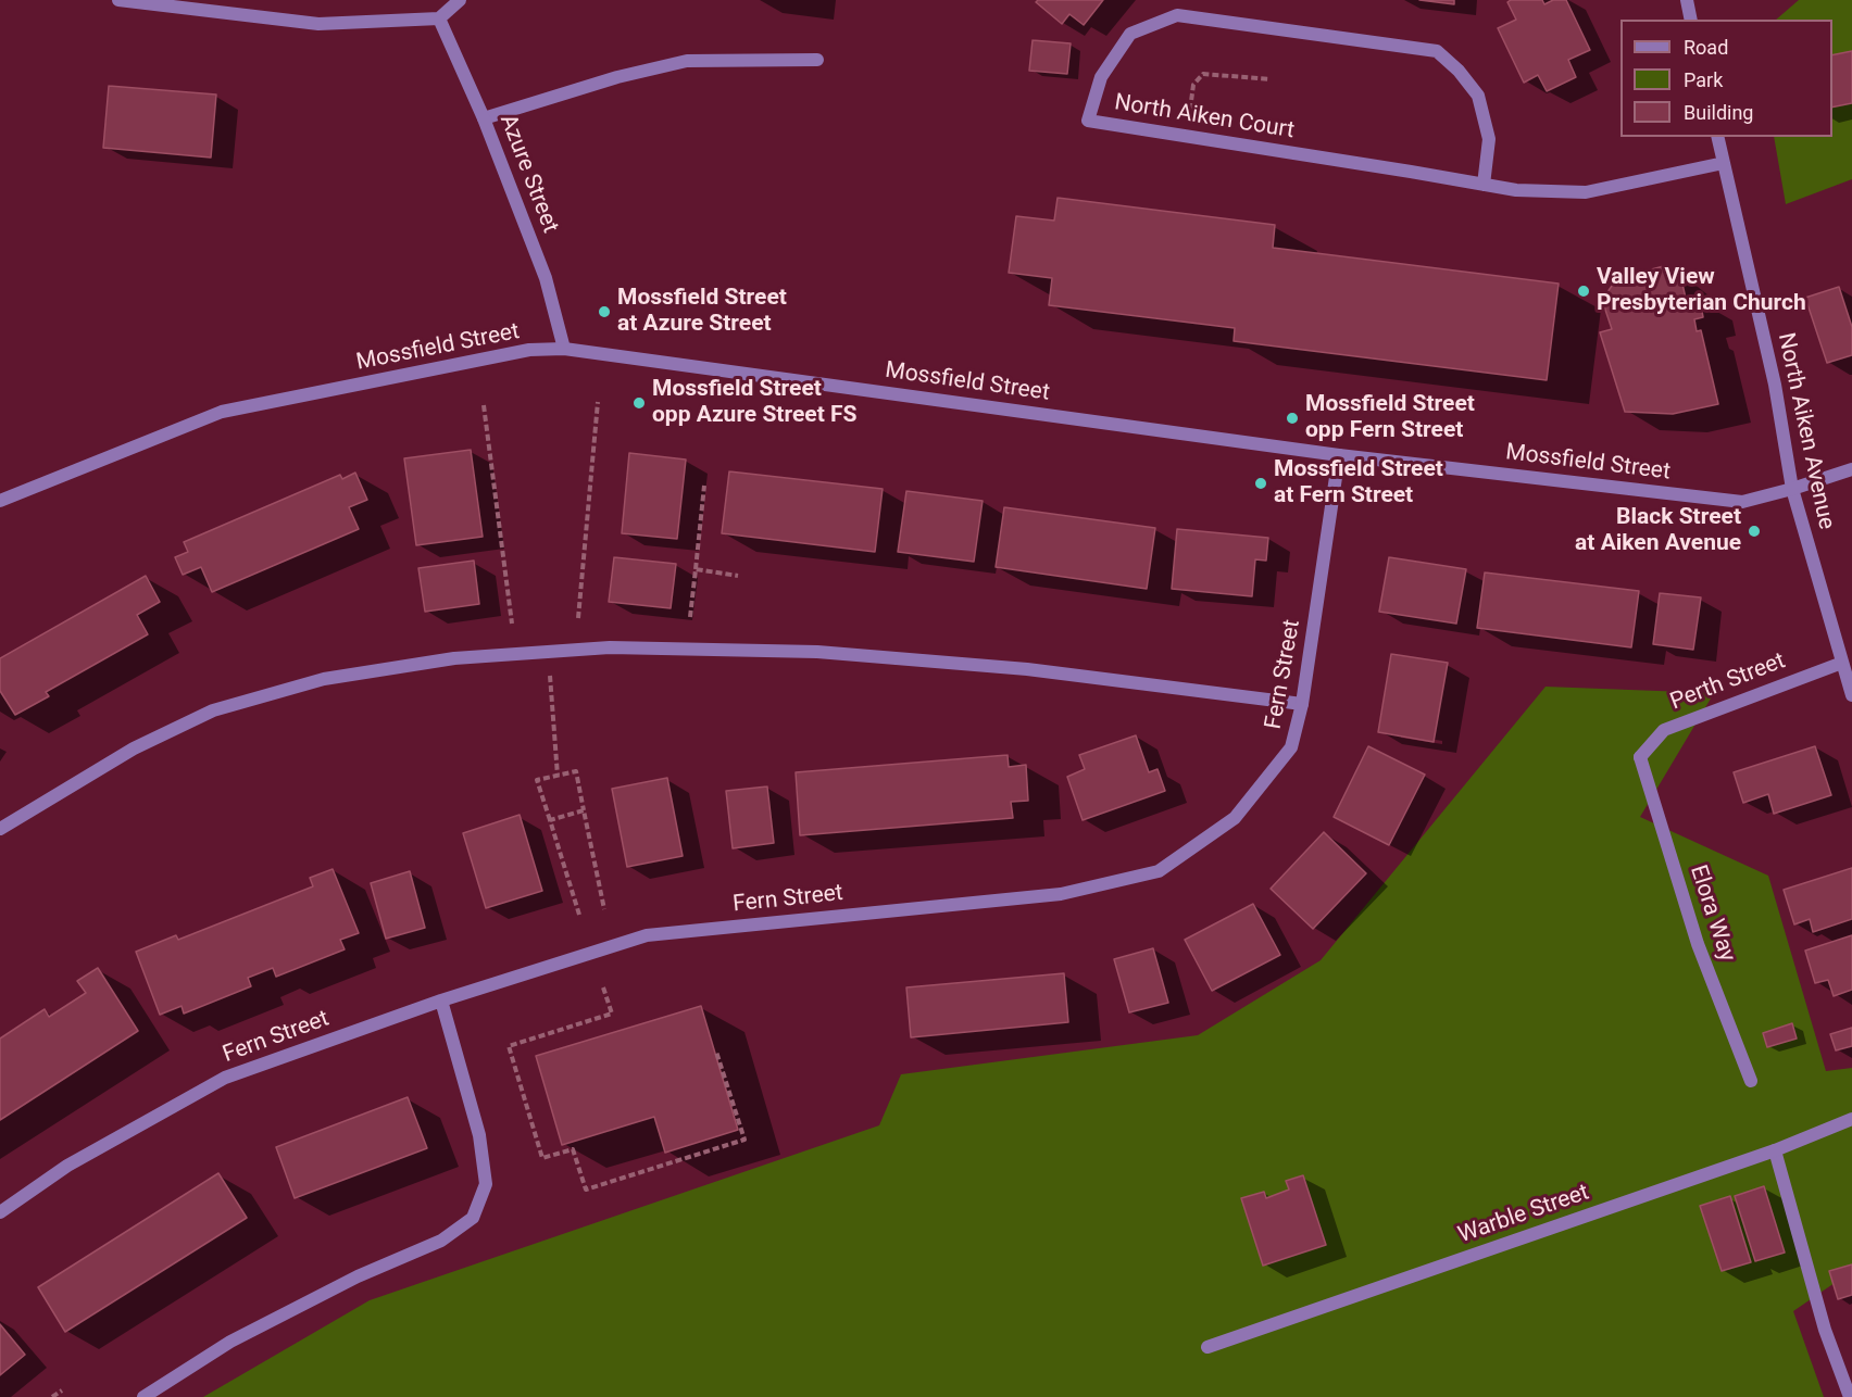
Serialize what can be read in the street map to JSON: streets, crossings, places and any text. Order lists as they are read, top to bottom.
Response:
{
  "streets": {
    "street": [
      "North Aiken Court",
      "Azure Street",
      "Mossfield Street",
      "North Aiken Avenue",
      "Fern Street",
      "Perth Street",
      "Elora Way",
      "Warble Street"
    ]
  },
  "crossings": [
    ["North Aiken Court", "North Aiken Avenue"],
    ["Azure Street", "Mossfield Street"],
    ["Mossfield Street", "North Aiken Avenue"],
    ["Mossfield Street", "Fern Street"],
    ["North Aiken Avenue", "Perth Street"],
    ["Perth Street", "Elora Way"]
  ],
  "places": [
    "Valley View Presbyterian Church",
    "Mossfield Street at Azure Street",
    "Mossfield Street opp Azure Street FS",
    "Mossfield Street opp Fern Street",
    "Mossfield Street at Fern Street",
    "Black Street at Aiken Avenue"
  ],
  "legend": ["Road", "Park", "Building"]
}
